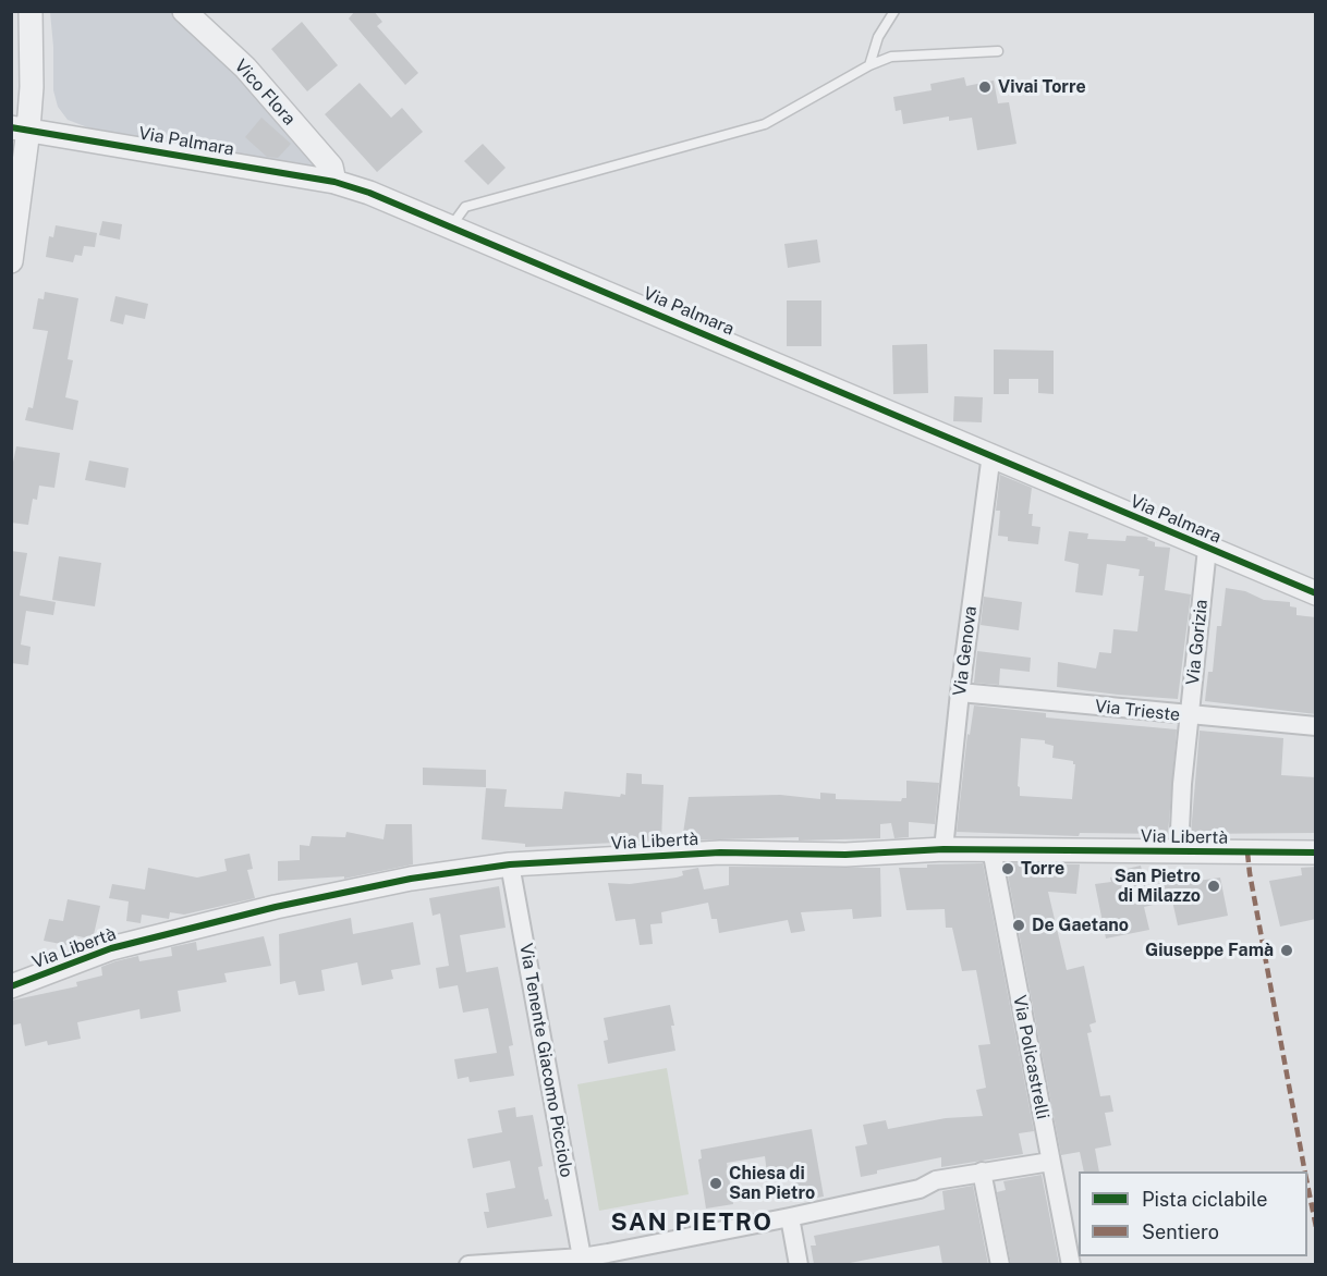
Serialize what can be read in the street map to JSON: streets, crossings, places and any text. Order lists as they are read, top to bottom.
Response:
{
  "streets": {
    "street": [
      "Vico Flora",
      "Via Palmara",
      "Via Gorizia",
      "Via Genova",
      "Via Trieste",
      "Via Libertà",
      "Via Policastrelli",
      "Via Tenente Giacomo Picciolo"
    ]
  },
  "crossings": [
    ["Vico Flora", "Via Palmara"],
    ["Via Palmara", "Via Gorizia"],
    ["Via Palmara", "Via Genova"],
    ["Via Gorizia", "Via Trieste"],
    ["Via Gorizia", "Via Libertà"],
    ["Via Genova", "Via Trieste"],
    ["Via Genova", "Via Libertà"],
    ["Via Libertà", "Via Policastrelli"],
    ["Via Libertà", "Via Tenente Giacomo Picciolo"]
  ],
  "districts": ["SAN PIETRO"],
  "places": [
    "Vivai Torre",
    "Torre",
    "San Pietro di Milazzo",
    "De Gaetano",
    "Giuseppe Famà",
    "Chiesa di San Pietro"
  ],
  "legend": ["Pista ciclabile", "Sentiero"]
}
